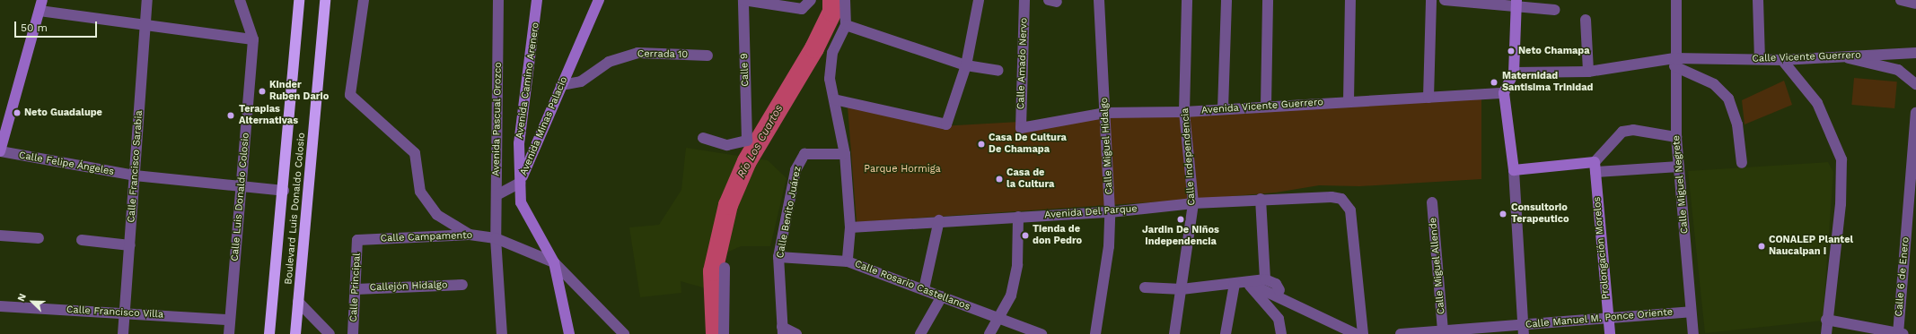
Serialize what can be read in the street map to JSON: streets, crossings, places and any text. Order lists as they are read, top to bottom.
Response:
{
  "streets": {
    "highway": ["Boulevard Luis Donaldo Colosio"],
    "main road": ["Avenida Camino Arenero", "Avenida Minas Palacio", "Prolongación Morelos"],
    "street": [
      "Cerrada 10",
      "Calle Vicente Guerrero",
      "Calle Amado Nervo",
      "Calle 9",
      "Avenida Vicente Guerrero",
      "Avenida Pascual Orozco",
      "Calle Miguel Hidalgo",
      "Calle Independencia",
      "Calle Felipe Ángeles",
      "Calle Francisco Sarabia",
      "Calle Miguel Negrete",
      "Calle Luis Donaldo Colosio",
      "Calle Benito Juárez",
      "Avenida Del Parque",
      "Calle Campamento",
      "Calle Miguel Allende",
      "Calle 6 de Enero",
      "Calle Rosario Castellanos",
      "Callejón Hidalgo",
      "Calle Principal",
      "Calle Francisco Villa",
      "Calle Manuel M. Ponce Oriente"
    ]
  },
  "crossings": [
    ["Cerrada 10", "Avenida Minas Palacio"],
    ["Calle Vicente Guerrero", "Calle Miguel Negrete"],
    ["Calle Amado Nervo", "Avenida Vicente Guerrero"],
    ["Avenida Camino Arenero", "Avenida Minas Palacio"],
    ["Avenida Vicente Guerrero", "Calle Miguel Hidalgo"],
    ["Avenida Vicente Guerrero", "Calle Independencia"],
    ["Avenida Pascual Orozco", "Calle Campamento"],
    ["Avenida Minas Palacio", "Calle Campamento"],
    ["Calle Miguel Hidalgo", "Avenida Del Parque"],
    ["Calle Independencia", "Avenida Del Parque"],
    ["Calle Felipe Ángeles", "Calle Francisco Sarabia"],
    ["Calle Felipe Ángeles", "Calle Luis Donaldo Colosio"],
    ["Calle Felipe Ángeles", "Boulevard Luis Donaldo Colosio"],
    ["Calle Francisco Sarabia", "Calle Francisco Villa"],
    ["Calle Miguel Negrete", "Calle Manuel M. Ponce Oriente"],
    ["Calle Luis Donaldo Colosio", "Calle Francisco Villa"],
    ["Calle Benito Juárez", "Calle Rosario Castellanos"],
    ["Calle Campamento", "Calle Principal"],
    ["Prolongación Morelos", "Calle Manuel M. Ponce Oriente"],
    ["Calle Miguel Allende", "Calle Manuel M. Ponce Oriente"],
    ["Callejón Hidalgo", "Calle Principal"]
  ],
  "water": ["Río Los Cuartos"],
  "parks": ["Parque Hormiga"],
  "places": [
    "Neto Chamapa",
    "Maternidad Santisima Trinidad",
    "Kinder Ruben Dario",
    "Neto Guadalupe",
    "Terapias Alternativas",
    "Casa De Cultura De Chamapa",
    "Casa de la Cultura",
    "Consultorio Terapeutico",
    "Jardin De Niños Independencia",
    "Tienda de don Pedro",
    "CONALEP Plantel Naucalpan I"
  ],
  "scale_bar": "50 m",
  "north": "top left"
}
